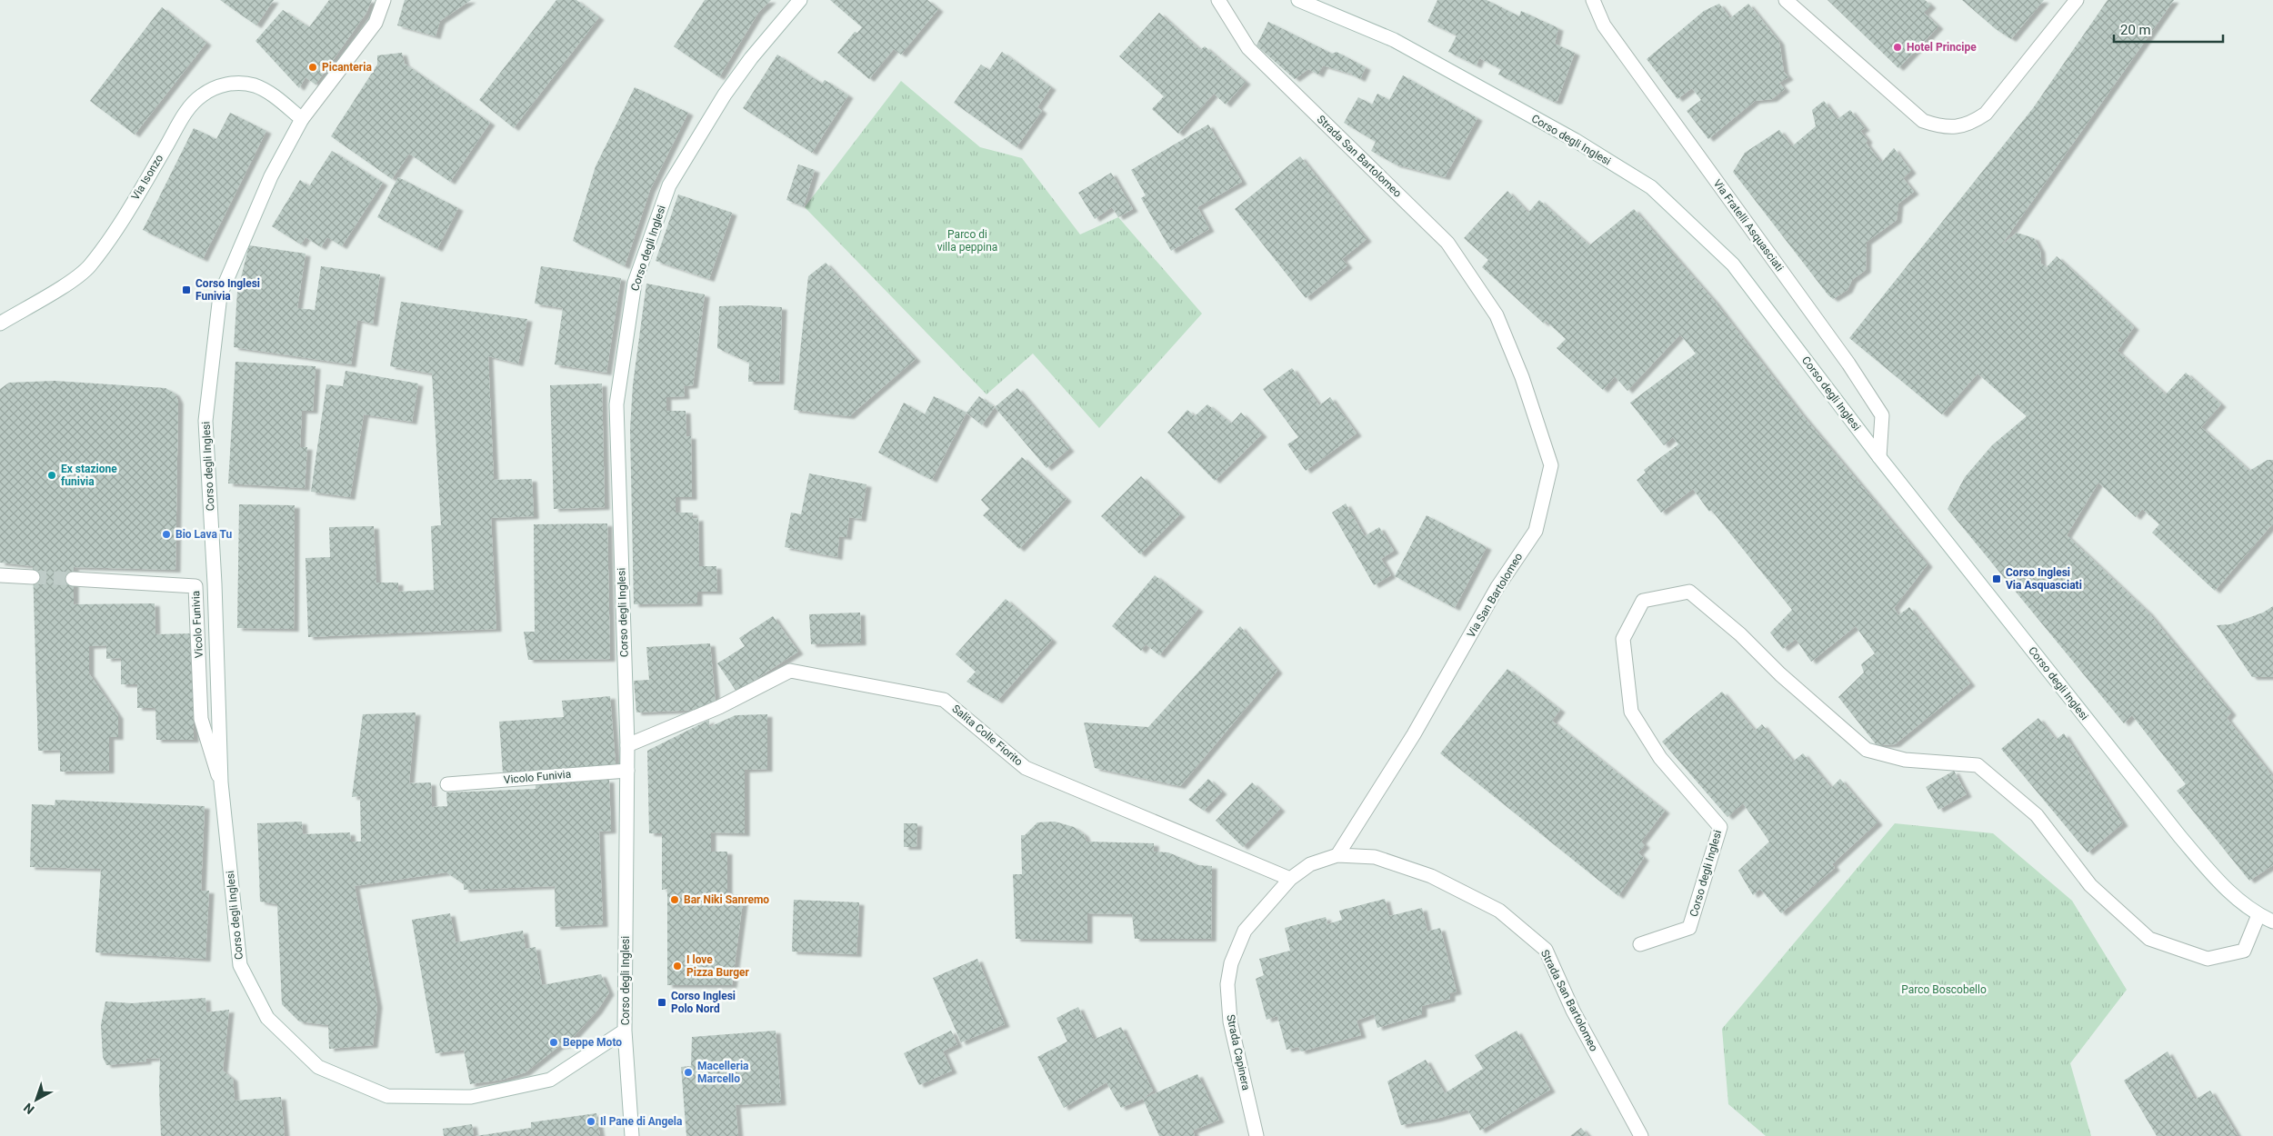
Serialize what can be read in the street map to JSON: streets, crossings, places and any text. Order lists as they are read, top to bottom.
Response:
{
  "streets": {
    "street": [
      "Corso degli Inglesi",
      "Strada San Bartolomeo",
      "Via Isonzo",
      "Via Fratelli Asquasciati",
      "Via San Bartolomeo",
      "Vicolo Funivia",
      "Salita Colle Fiorito",
      "Strada Capinera"
    ]
  },
  "crossings": [
    ["Corso degli Inglesi", "Via Isonzo"],
    ["Corso degli Inglesi", "Via Fratelli Asquasciati"],
    ["Corso degli Inglesi", "Vicolo Funivia"],
    ["Corso degli Inglesi", "Salita Colle Fiorito"],
    ["Strada San Bartolomeo", "Via San Bartolomeo"],
    ["Strada San Bartolomeo", "Strada Capinera"],
    ["Via San Bartolomeo", "Strada Capinera"],
    ["Salita Colle Fiorito", "Strada Capinera"]
  ],
  "parks": ["Parco di villa peppina", "Parco Boscobello"],
  "places": {
    "other": [
      "Hotel Principe",
      "Picanteria",
      "Ex stazione funivia",
      "Bio Lava Tu",
      "Bar Niki Sanremo",
      "I love Pizza Burger",
      "Beppe Moto",
      "Macelleria Marcello",
      "Il Pane di Angela"
    ],
    "transit": ["Corso Inglesi Funivia", "Corso Inglesi Via Asquasciati", "Corso Inglesi Polo Nord"]
  },
  "scale_bar": "20 m",
  "north": "bottom left"
}
